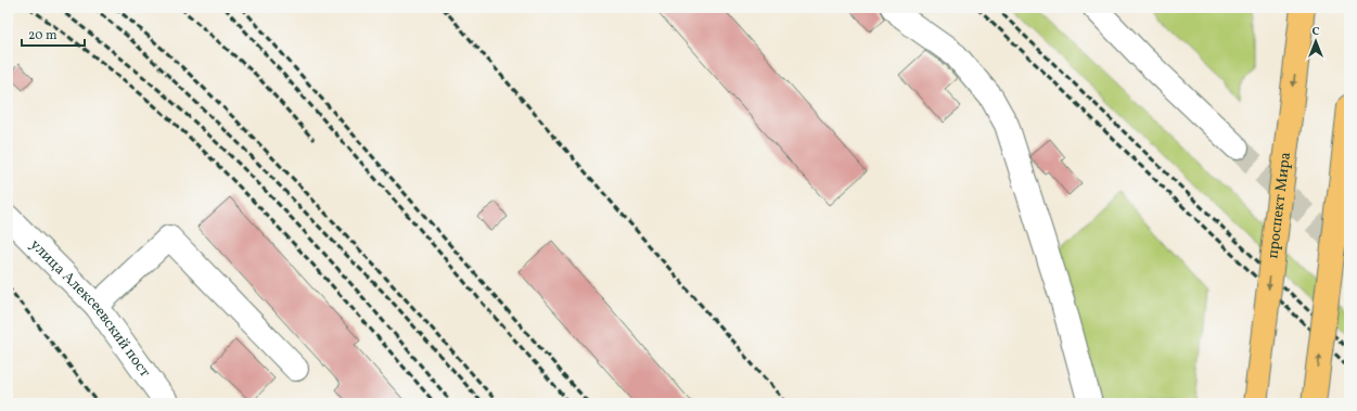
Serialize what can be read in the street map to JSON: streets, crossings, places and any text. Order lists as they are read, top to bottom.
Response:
{
  "streets": {
    "main road": ["проспект Мира"],
    "street": ["улица Алексеевский пост"]
  },
  "scale_bar": "20 m",
  "north": "top"
}
